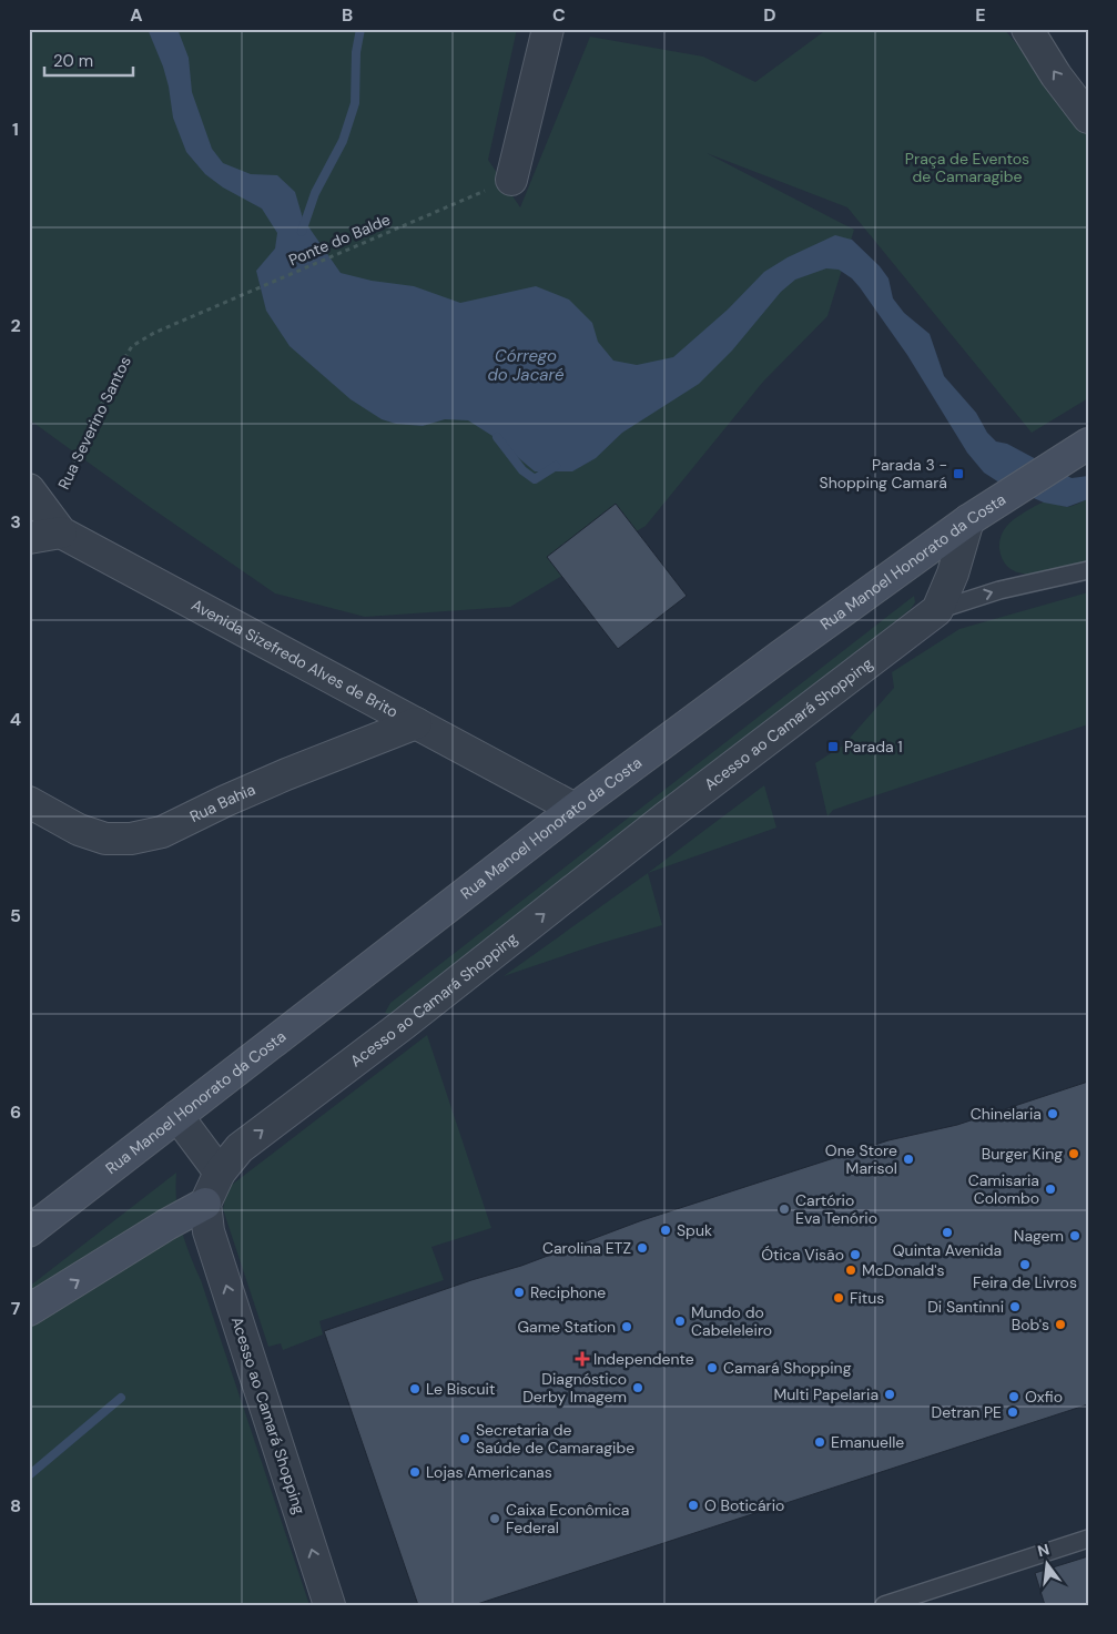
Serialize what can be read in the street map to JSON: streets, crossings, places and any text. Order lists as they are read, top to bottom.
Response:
{
  "streets": {
    "street": [
      "Rua Manoel Honorato da Costa",
      "Avenida Sizefredo Alves de Brito",
      "Acesso ao Camará Shopping",
      "Rua Bahia"
    ],
    "path": ["Ponte do Balde", "Rua Severino Santos"]
  },
  "crossings": [
    ["Ponte do Balde", "Rua Severino Santos"],
    ["Rua Severino Santos", "Avenida Sizefredo Alves de Brito"],
    ["Rua Manoel Honorato da Costa", "Avenida Sizefredo Alves de Brito"],
    ["Rua Manoel Honorato da Costa", "Acesso ao Camará Shopping"],
    ["Avenida Sizefredo Alves de Brito", "Rua Bahia"]
  ],
  "one_way": ["Acesso ao Camará Shopping"],
  "water": ["Córrego do Jacaré"],
  "parks": ["Praça de Eventos de Camaragibe"],
  "places": {
    "transit": ["Parada 3 - Shopping Camará", "Parada 1"],
    "other": [
      "Chinelaria",
      "Burger King",
      "One Store Marisol",
      "Camisaria Colombo",
      "Cartório Eva Tenório",
      "Spuk",
      "Quinta Avenida",
      "Nagem",
      "Carolina ETZ",
      "Ótica Visão",
      "Feira de Livros",
      "McDonald's",
      "Reciphone",
      "Fitus",
      "Di Santinni",
      "Mundo do Cabeleleiro",
      "Bob's",
      "Game Station",
      "Camará Shopping",
      "Diagnóstico Derby Imagem",
      "Le Biscuit",
      "Multi Papelaria",
      "Oxfio",
      "Detran PE",
      "Secretaria de Saúde de Camaragibe",
      "Emanuelle",
      "Lojas Americanas",
      "O Boticário",
      "Caixa Econômica Federal"
    ],
    "health": ["Independente"]
  },
  "scale_bar": "20 m",
  "north": "top",
  "grid": {
    "columns": [
      "A",
      "B",
      "C",
      "D",
      "E"
    ],
    "rows": [
      "1",
      "2",
      "3",
      "4",
      "5",
      "6",
      "7",
      "8"
    ]
  }
}
